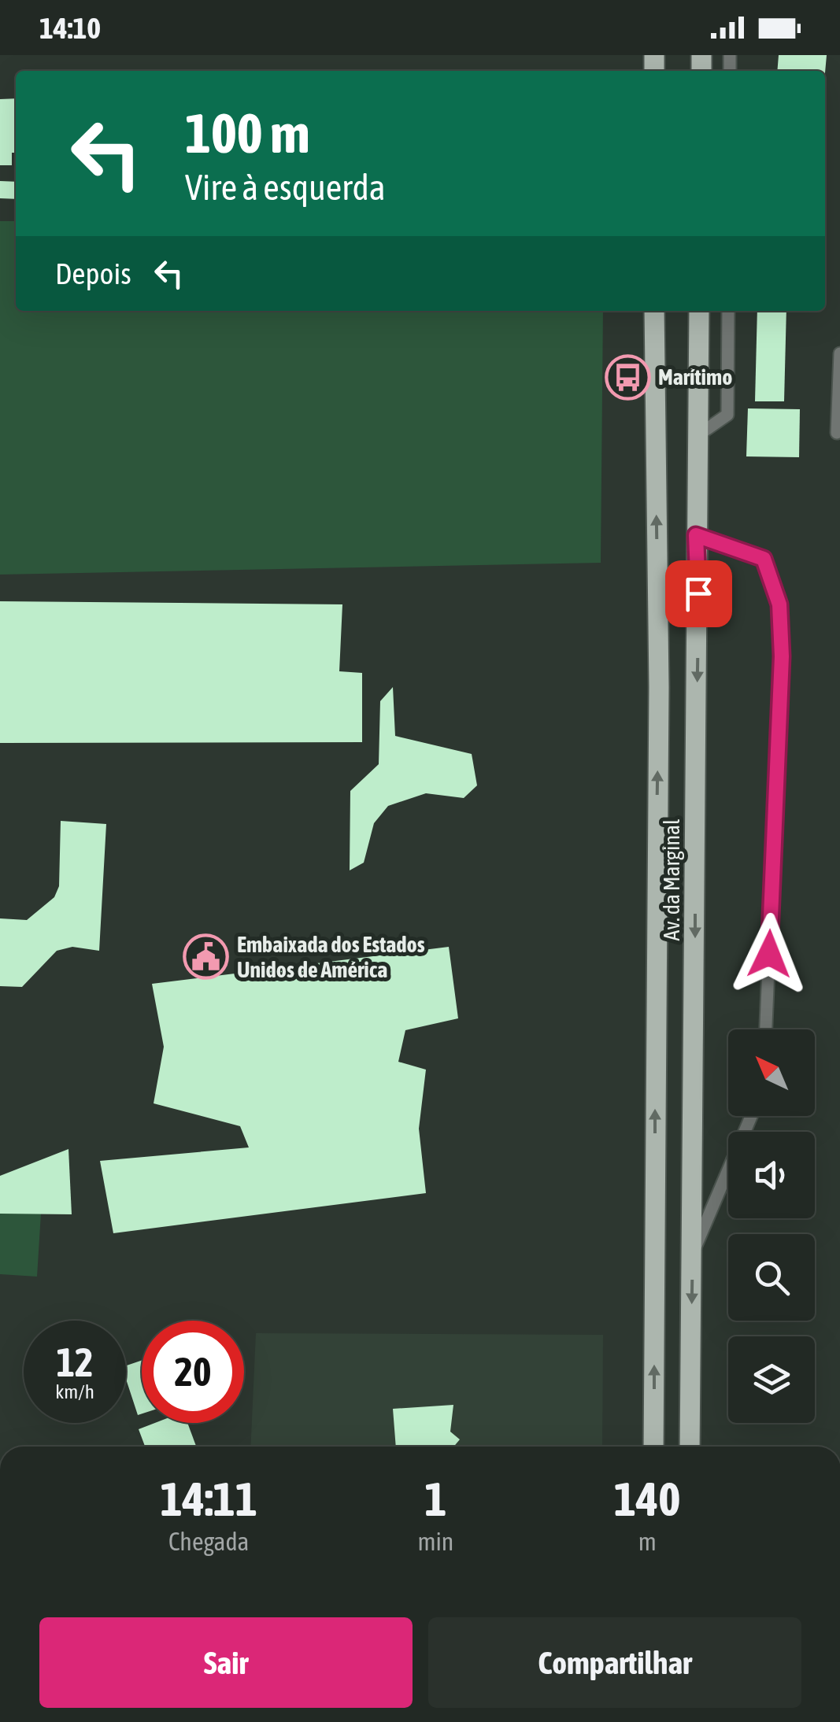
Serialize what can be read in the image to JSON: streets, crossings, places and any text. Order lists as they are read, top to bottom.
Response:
{
  "streets": {
    "main road": ["Av. da Marginal"]
  },
  "places": {
    "bus stop": ["Marítimo"],
    "public building": ["Embaixada dos Estados Unidos de América"]
  },
  "north": "top left",
  "page": {
    "status": "14:10",
    "turn": ["100 m", "Vire à esquerda"],
    "then": "Depois",
    "speed": "12 km/h",
    "limit": "20",
    "eta": [
      "14:11",
      "Chegada",
      "1",
      "min",
      "140",
      "m"
    ],
    "buttons": ["Sair", "Compartilhar"]
  }
}
